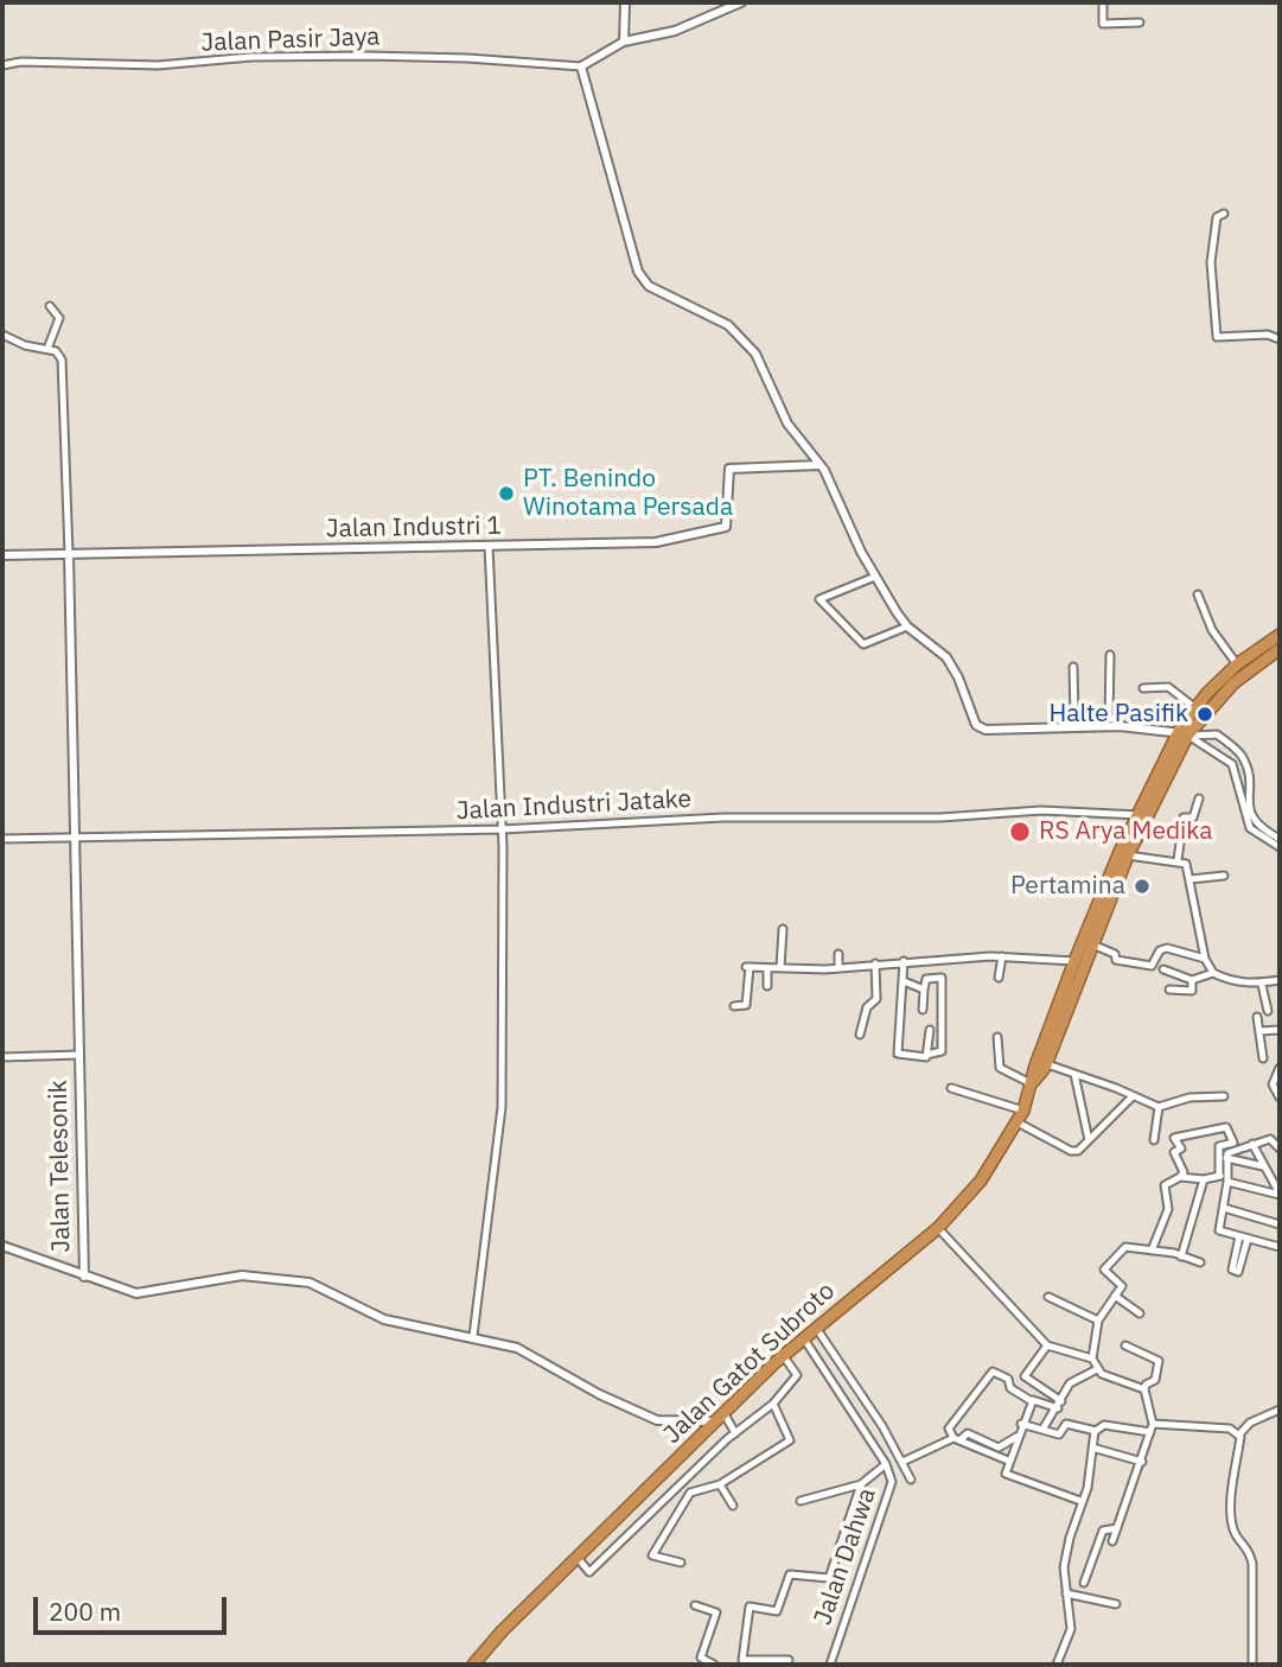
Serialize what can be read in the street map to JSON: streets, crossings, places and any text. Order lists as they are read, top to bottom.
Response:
{
  "streets": {
    "highway": ["Jalan Gatot Subroto"],
    "street": [
      "Jalan Pasir Jaya",
      "Jalan Industri 1",
      "Jalan Industri Jatake",
      "Jalan Telesonik",
      "Jalan Dahwa"
    ]
  },
  "crossings": [
    ["Jalan Industri 1", "Jalan Telesonik"],
    ["Jalan Industri Jatake", "Jalan Telesonik"],
    ["Jalan Industri Jatake", "Jalan Gatot Subroto"],
    ["Jalan Telesonik", "Jalan Gatot Subroto"],
    ["Jalan Gatot Subroto", "Jalan Dahwa"]
  ],
  "places": [
    "PT. Benindo Winotama Persada",
    "Halte Pasifik",
    "RS Arya Medika",
    "Pertamina"
  ],
  "scale_bar": "200 m"
}
